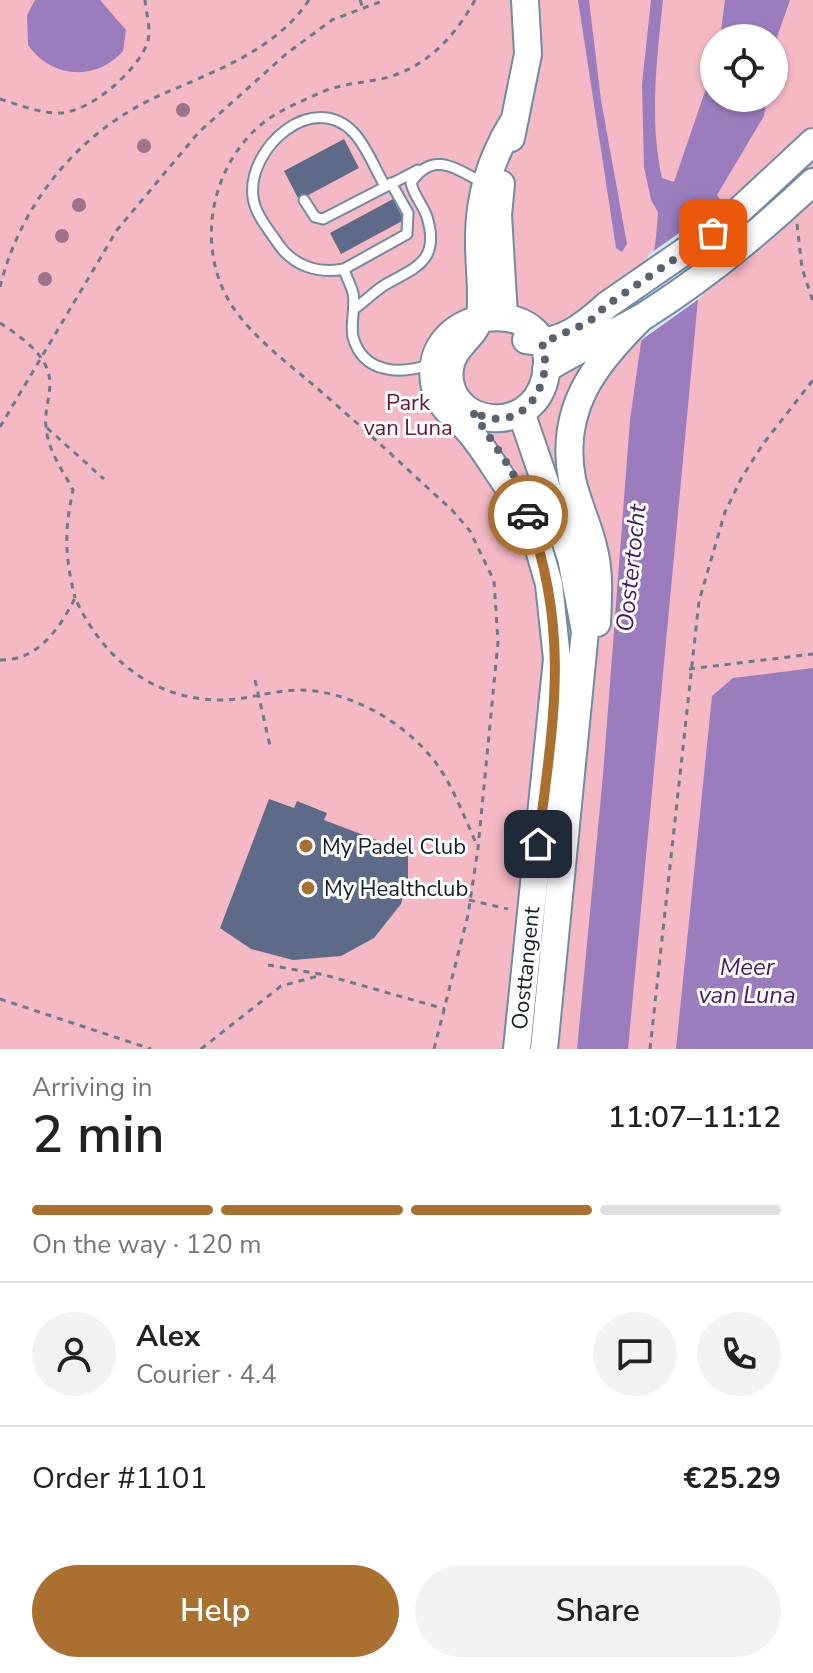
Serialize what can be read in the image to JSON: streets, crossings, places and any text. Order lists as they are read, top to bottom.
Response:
{
  "streets": {
    "main road": ["Oosttangent"]
  },
  "water": ["Oostertocht", "Meer van Luna"],
  "parks": ["Park van Luna"],
  "places": ["My Padel Club", "My Healthclub"],
  "page": {
    "heading": ["2 min", "Arriving in", "11:07–11:12"],
    "panel": [
      "Alex",
      "Courier · 4.4",
      "Order #1101",
      "€25.29"
    ],
    "bar": "On the way · 120 m",
    "buttons": ["Help", "Share"]
  }
}
